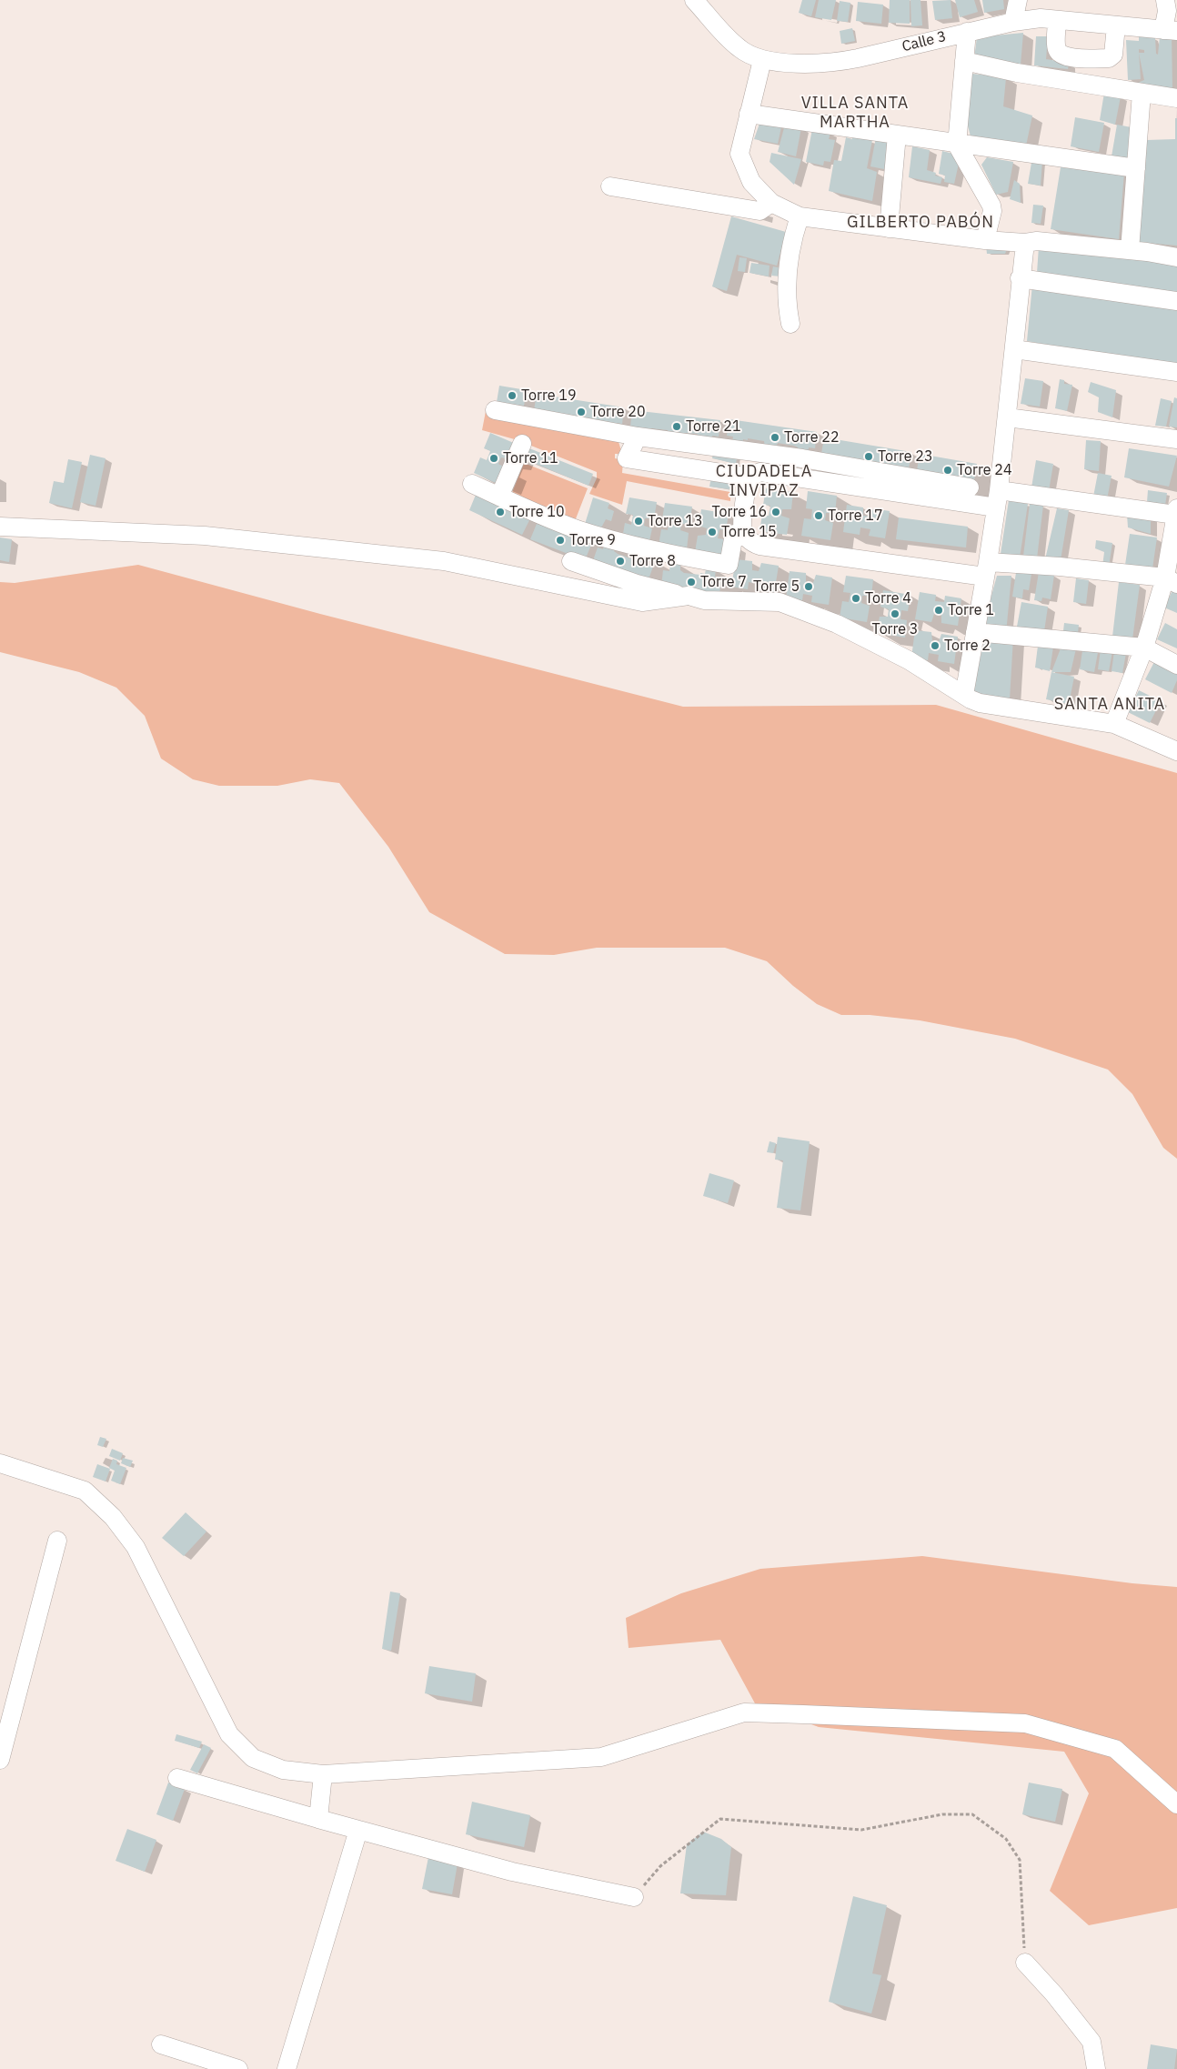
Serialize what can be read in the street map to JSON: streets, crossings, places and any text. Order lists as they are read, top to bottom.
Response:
{
  "streets": {
    "street": ["Calle 3"]
  },
  "districts": [
    "VILLA SANTA MARTHA",
    "GILBERTO PABÓN",
    "CIUDADELA INVIPAZ",
    "SANTA ANITA"
  ],
  "places": [
    "Torre 19",
    "Torre 20",
    "Torre 21",
    "Torre 22",
    "Torre 23",
    "Torre 11",
    "Torre 24",
    "Torre 10",
    "Torre 16",
    "Torre 17",
    "Torre 13",
    "Torre 15",
    "Torre 9",
    "Torre 8",
    "Torre 7",
    "Torre 5",
    "Torre 4",
    "Torre 1",
    "Torre 3",
    "Torre 2"
  ]
}
